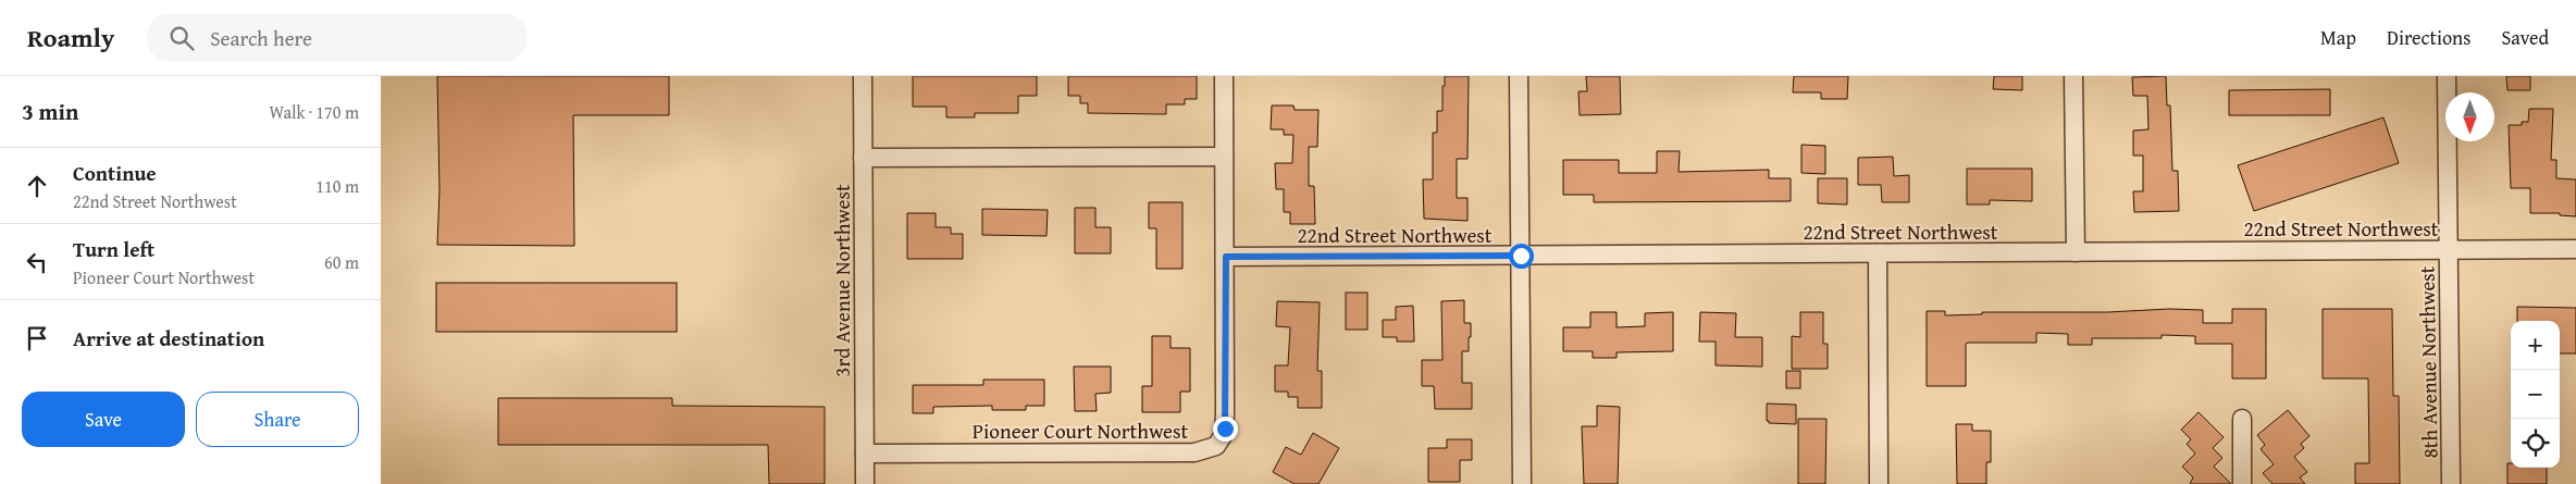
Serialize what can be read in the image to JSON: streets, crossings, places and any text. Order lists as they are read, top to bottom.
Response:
{
  "streets": {
    "street": [
      "22nd Street Northwest",
      "3rd Avenue Northwest",
      "8th Avenue Northwest",
      "Pioneer Court Northwest"
    ]
  },
  "crossings": [
    ["22nd Street Northwest", "8th Avenue Northwest"],
    ["22nd Street Northwest", "Pioneer Court Northwest"],
    ["3rd Avenue Northwest", "Pioneer Court Northwest"]
  ],
  "north": "bottom",
  "page": {
    "header": "Roamly",
    "search": "Search here",
    "nav": ["Map", "Directions", "Saved"],
    "heading": ["3 min", "Walk · 170 m"],
    "list": [
      ["Continue", "22nd Street Northwest", "110 m"],
      ["Turn left", "Pioneer Court Northwest", "60 m"],
      "Arrive at destination"
    ],
    "map_buttons": ["+", "−"],
    "buttons": ["Save", "Share"]
  }
}
